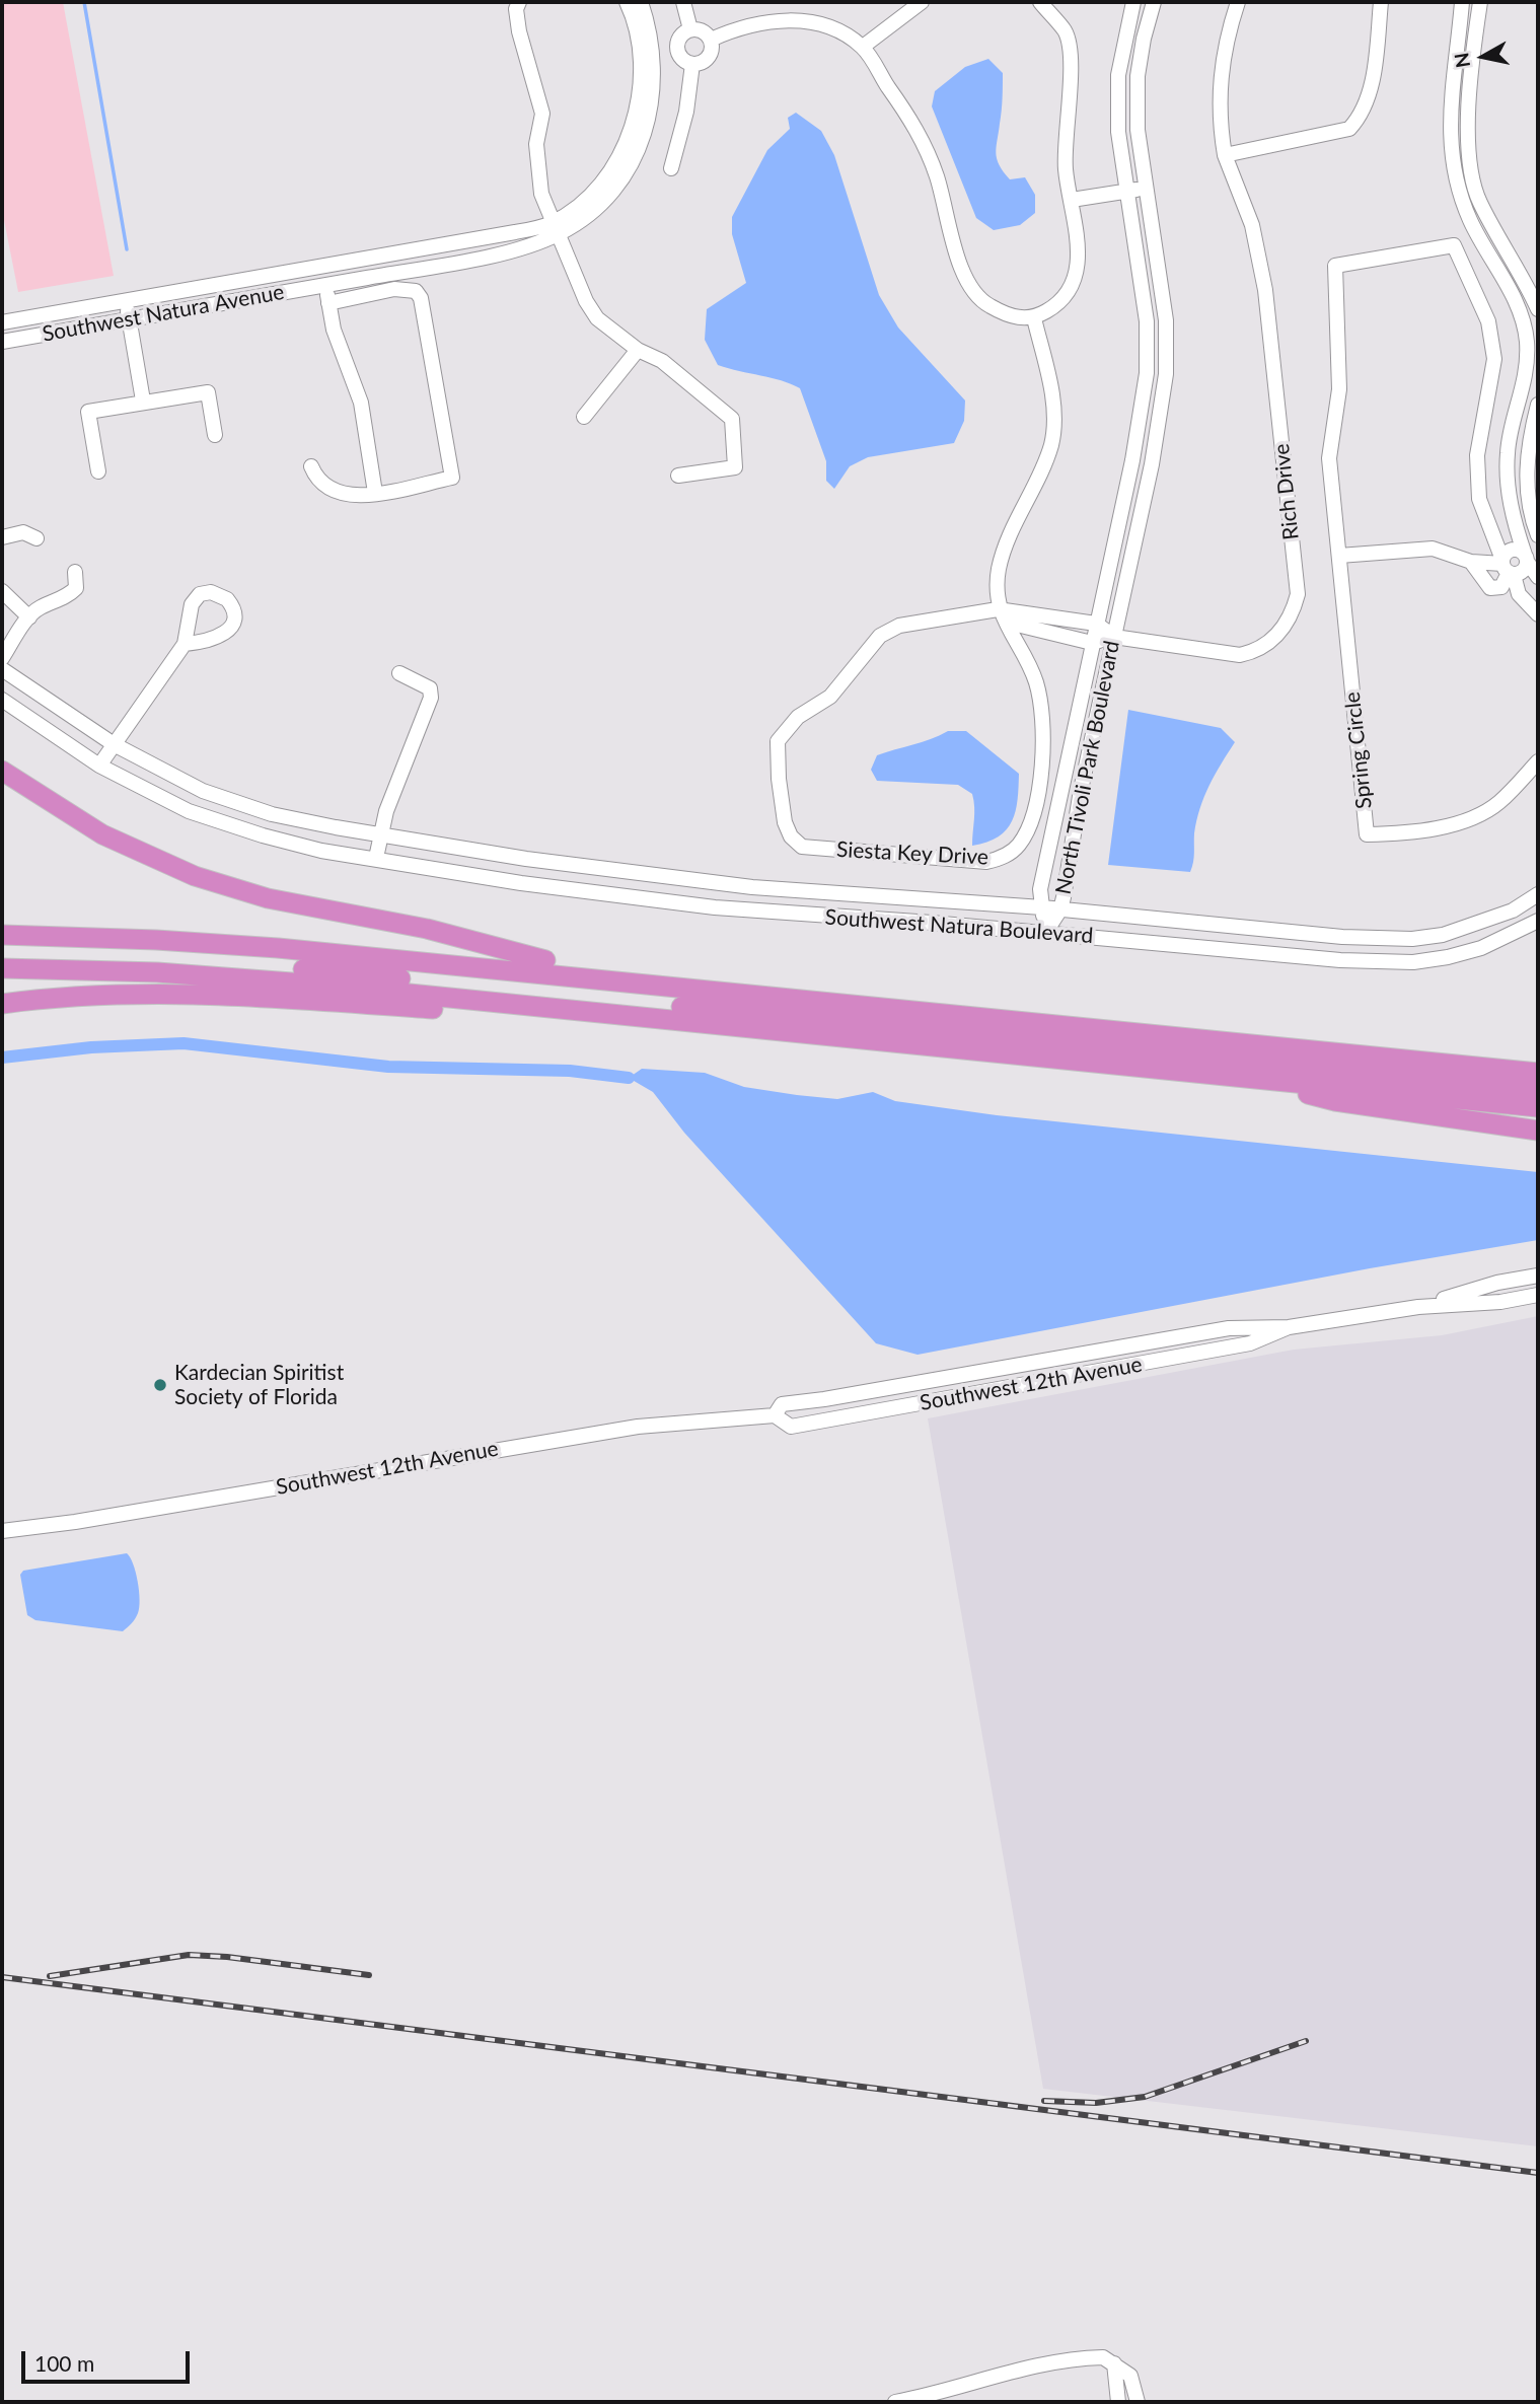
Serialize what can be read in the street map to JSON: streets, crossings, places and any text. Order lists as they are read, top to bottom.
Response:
{
  "streets": {
    "street": [
      "Southwest Natura Avenue",
      "Rich Drive",
      "Spring Circle",
      "North Tivoli Park Boulevard",
      "Siesta Key Drive",
      "Southwest Natura Boulevard",
      "Southwest 12th Avenue"
    ]
  },
  "crossings": [
    ["Rich Drive", "North Tivoli Park Boulevard"],
    ["North Tivoli Park Boulevard", "Southwest Natura Boulevard"]
  ],
  "places": ["Kardecian Spiritist Society of Florida"],
  "scale_bar": "100 m",
  "north": "left"
}
